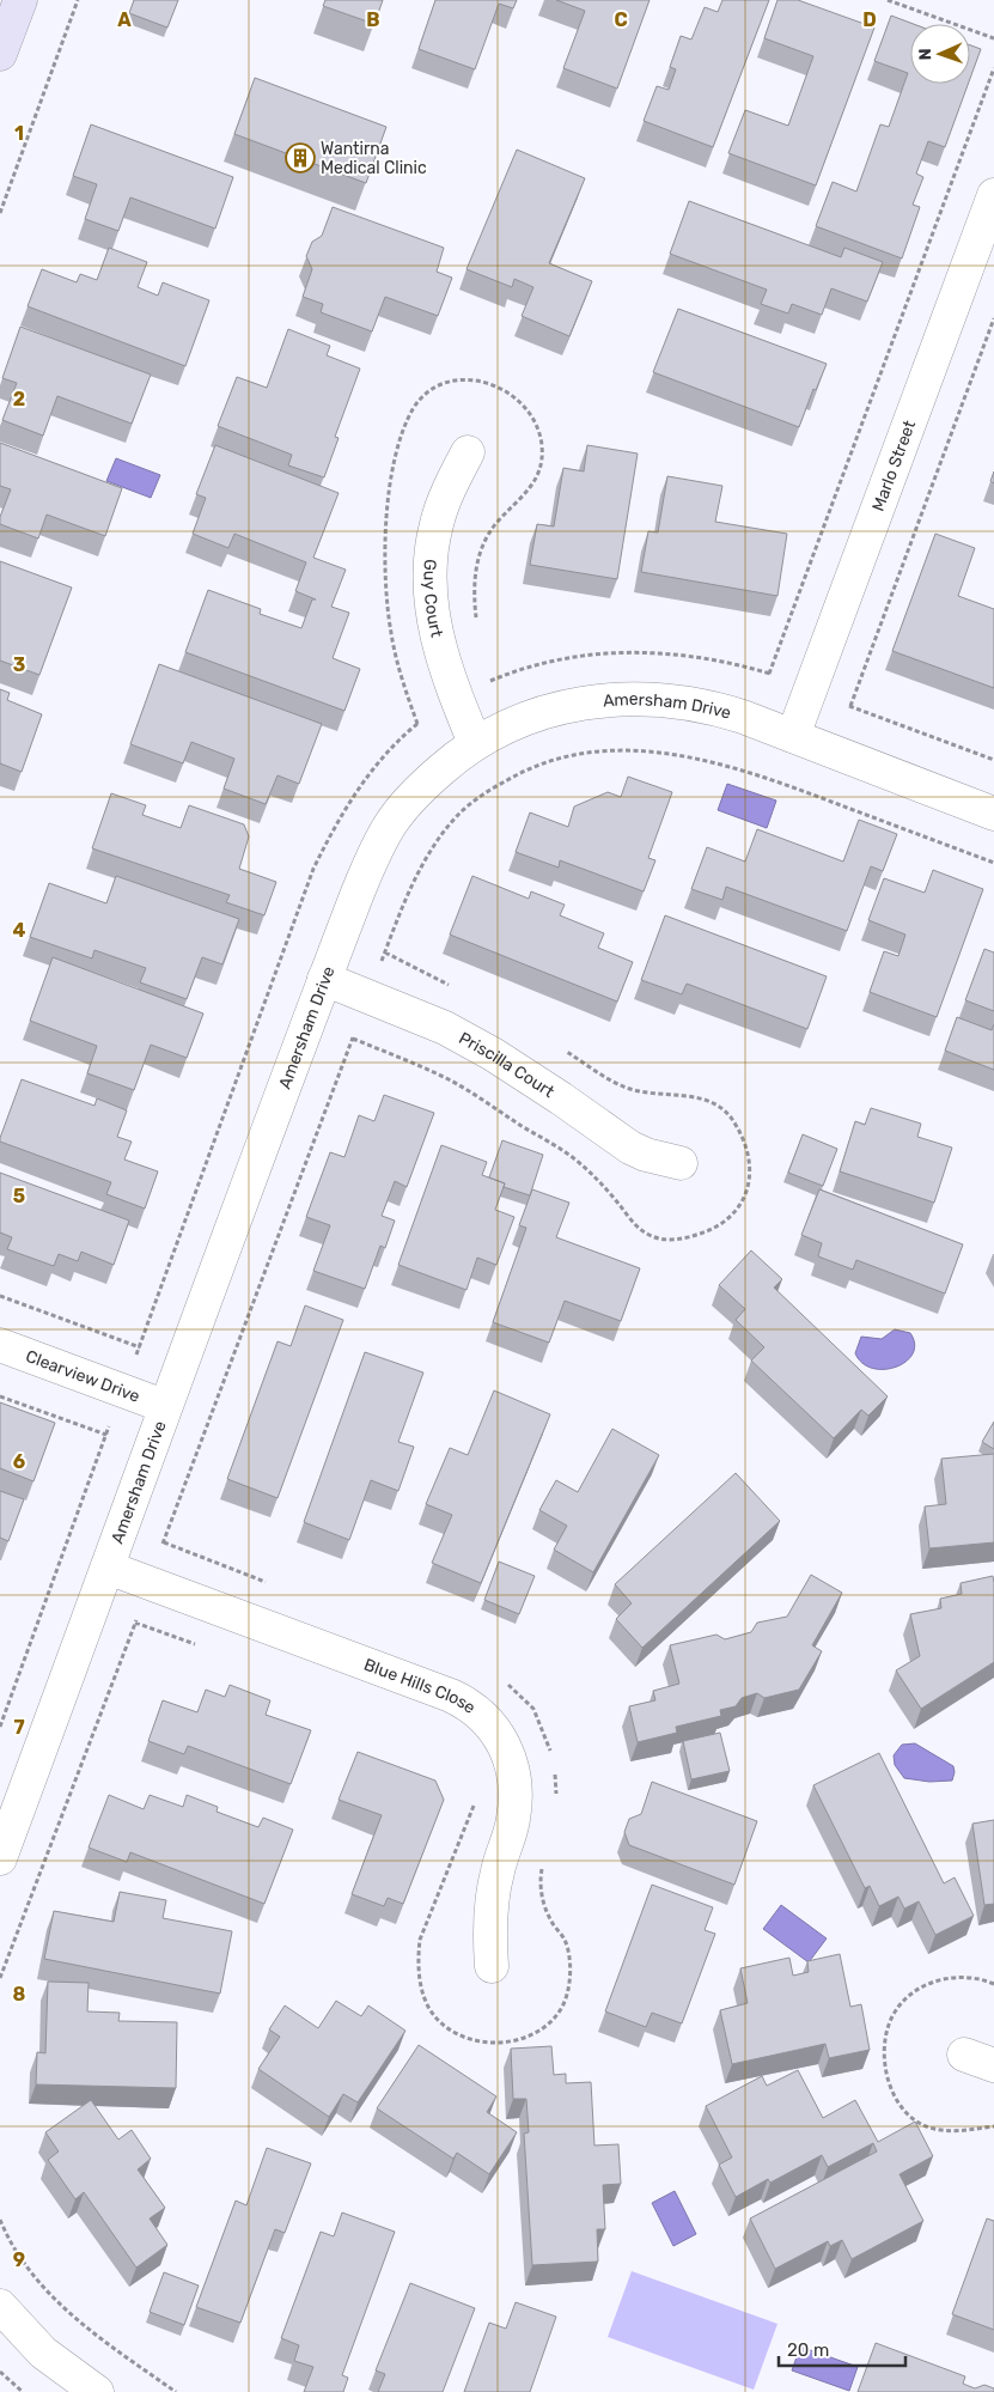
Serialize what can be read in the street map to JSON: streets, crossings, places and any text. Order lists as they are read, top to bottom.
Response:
{
  "streets": {
    "street": [
      "Marlo Street",
      "Guy Court",
      "Amersham Drive",
      "Priscilla Court",
      "Clearview Drive",
      "Blue Hills Close"
    ]
  },
  "crossings": [
    ["Marlo Street", "Amersham Drive"],
    ["Guy Court", "Amersham Drive"],
    ["Amersham Drive", "Priscilla Court"],
    ["Amersham Drive", "Clearview Drive"],
    ["Amersham Drive", "Blue Hills Close"]
  ],
  "places": {
    "building": ["Wantirna Medical Clinic"]
  },
  "scale_bar": "20 m",
  "north": "left",
  "grid": {
    "columns": [
      "A",
      "B",
      "C",
      "D"
    ],
    "rows": [
      "1",
      "2",
      "3",
      "4",
      "5",
      "6",
      "7",
      "8",
      "9"
    ]
  }
}
